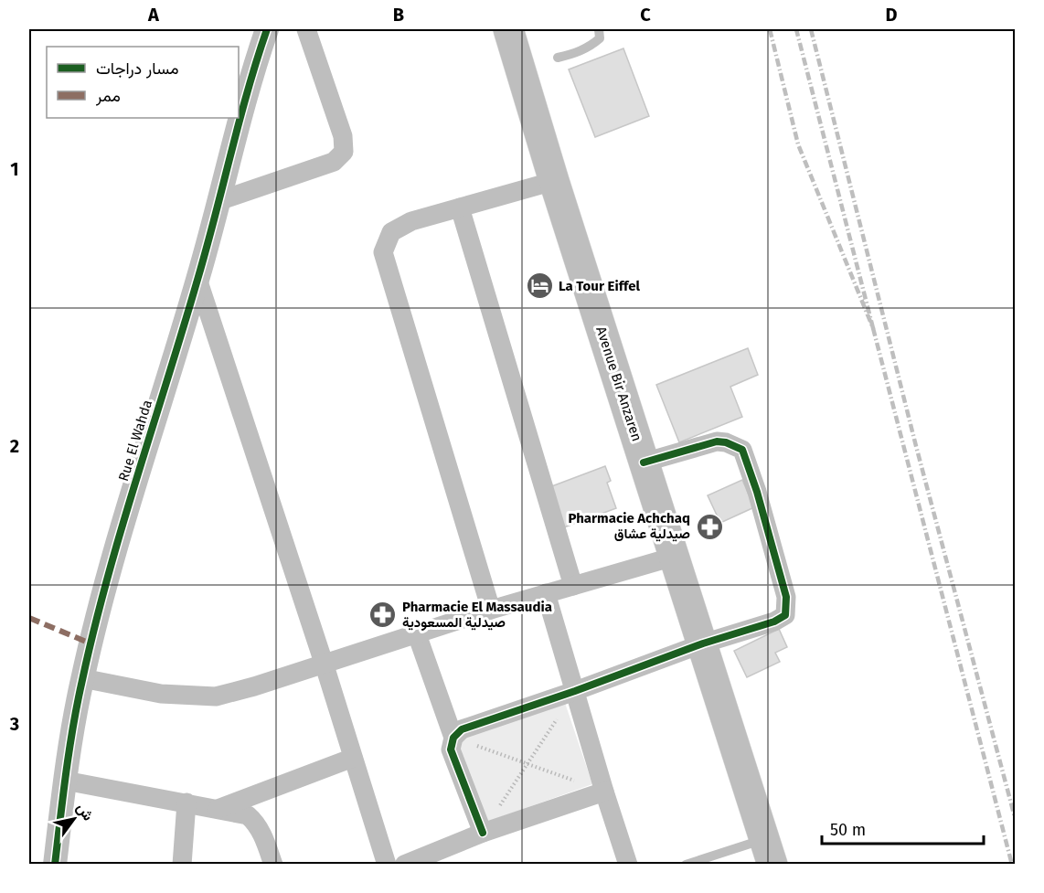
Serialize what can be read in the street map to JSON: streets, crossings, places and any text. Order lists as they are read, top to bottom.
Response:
{
  "streets": {
    "main road": ["Avenue Bir Anzaren"],
    "street": ["Rue El Wahda"]
  },
  "places": {
    "hotel": ["La Tour Eiffel"],
    "pharmacy": ["Pharmacie Achchaq صيدلية عشاق", "Pharmacie El Massaudia صيدلية المسعودية"]
  },
  "legend": ["مسار دراجات", "ممر"],
  "scale_bar": "50 m",
  "north": "top right",
  "grid": {
    "columns": [
      "A",
      "B",
      "C",
      "D"
    ],
    "rows": ["1", "2", "3"]
  }
}
